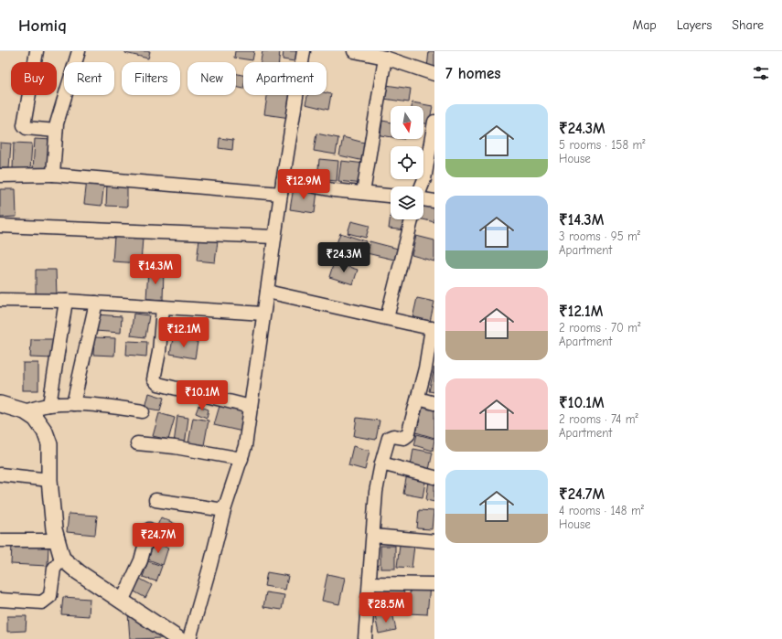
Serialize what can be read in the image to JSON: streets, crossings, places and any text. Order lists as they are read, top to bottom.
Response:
{
  "north": "bottom",
  "page": {
    "header": "Homiq",
    "nav": ["Map", "Layers", "Share"],
    "heading": "7 homes",
    "chip": [
      "Buy",
      "Rent",
      "Filters",
      "New",
      "Apartment"
    ],
    "list": [
      {
        "name": "₹24.3M",
        "note": "5 rooms · 158 m² · House"
      },
      {
        "name": "₹14.3M",
        "note": "3 rooms · 95 m² · Apartment"
      },
      {
        "name": "₹12.1M",
        "note": "2 rooms · 70 m² · Apartment"
      },
      {
        "name": "₹10.1M",
        "note": "2 rooms · 74 m² · Apartment"
      },
      {
        "name": "₹24.7M",
        "note": "4 rooms · 148 m² · House"
      }
    ],
    "price": [
      "₹12.9M",
      "₹24.3M",
      "₹14.3M",
      "₹12.1M",
      "₹10.1M",
      "₹24.7M",
      "₹28.5M"
    ]
  }
}
